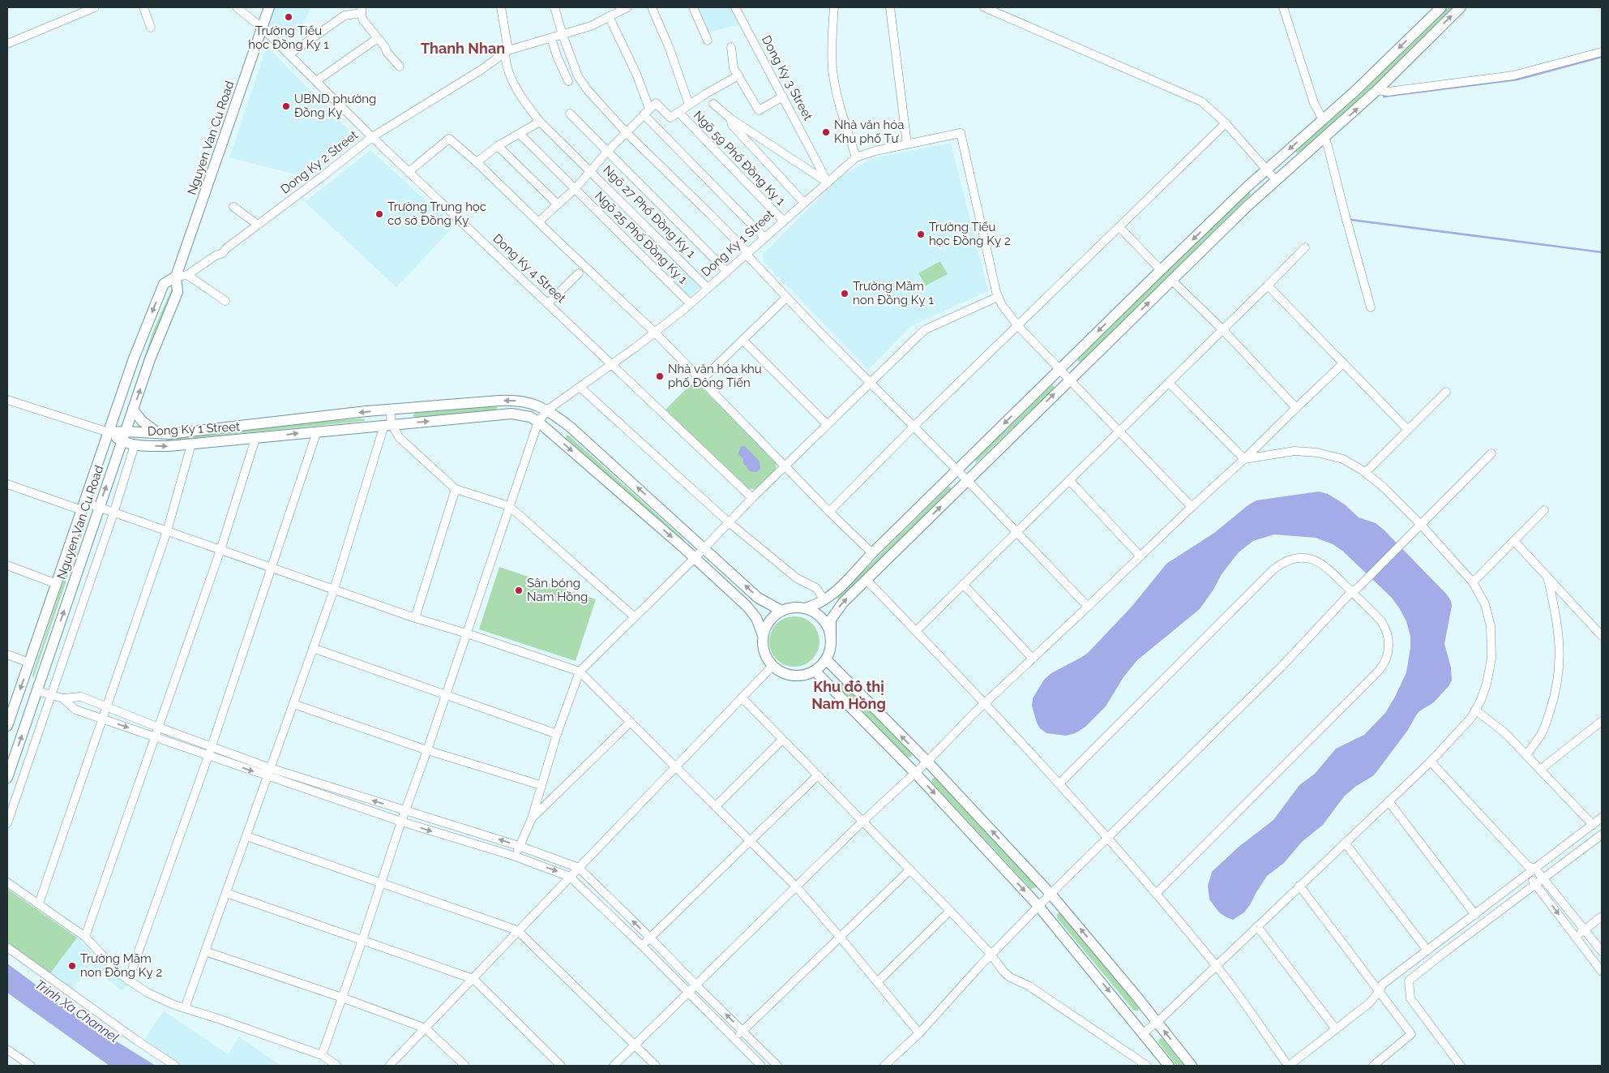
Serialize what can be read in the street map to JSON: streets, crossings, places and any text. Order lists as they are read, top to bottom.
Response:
{
  "streets": {
    "main road": ["Nguyen Van Cu Road", "Dong Ky 1 Street"],
    "street": [
      "Dong Ky 3 Street",
      "Ngõ 59 Phố Đồng Kỵ 1",
      "Dong Ky 2 Street",
      "Ngõ 27 Phố Đồng Kỵ 1",
      "Ngõ 25 Phố Đồng Kỵ 1",
      "Dong Ky 4 Street"
    ]
  },
  "crossings": [
    ["Dong Ky 3 Street", "Dong Ky 1 Street"],
    ["Nguyen Van Cu Road", "Dong Ky 2 Street"],
    ["Nguyen Van Cu Road", "Dong Ky 1 Street"],
    ["Nguyen Van Cu Road", "Dong Ky 4 Street"],
    ["Ngõ 59 Phố Đồng Kỵ 1", "Dong Ky 1 Street"],
    ["Dong Ky 2 Street", "Ngõ 27 Phố Đồng Kỵ 1"],
    ["Dong Ky 2 Street", "Dong Ky 4 Street"],
    ["Ngõ 27 Phố Đồng Kỵ 1", "Dong Ky 1 Street"],
    ["Ngõ 25 Phố Đồng Kỵ 1", "Dong Ky 1 Street"],
    ["Dong Ky 1 Street", "Dong Ky 4 Street"]
  ],
  "districts": ["Thanh Nhan", "Khu đô thị Nam Hồng"],
  "water": ["Trinh Xa Channel"],
  "places": [
    "Trường Tiểu học Đồng Kỵ 1",
    "UBND phường Đồng Kỵ",
    "Nhà văn hóa Khu phố Tư",
    "Trường Trung học cơ sở Đồng Kỵ",
    "Trường Tiểu học Đồng Kỵ 2",
    "Trường Mầm non Đồng Kỵ 1",
    "Nhà văn hóa khu phố Đông Tiến",
    "Sân bóng Nam Hồng",
    "Trường Mầm non Đồng Kỵ 2"
  ]
}
